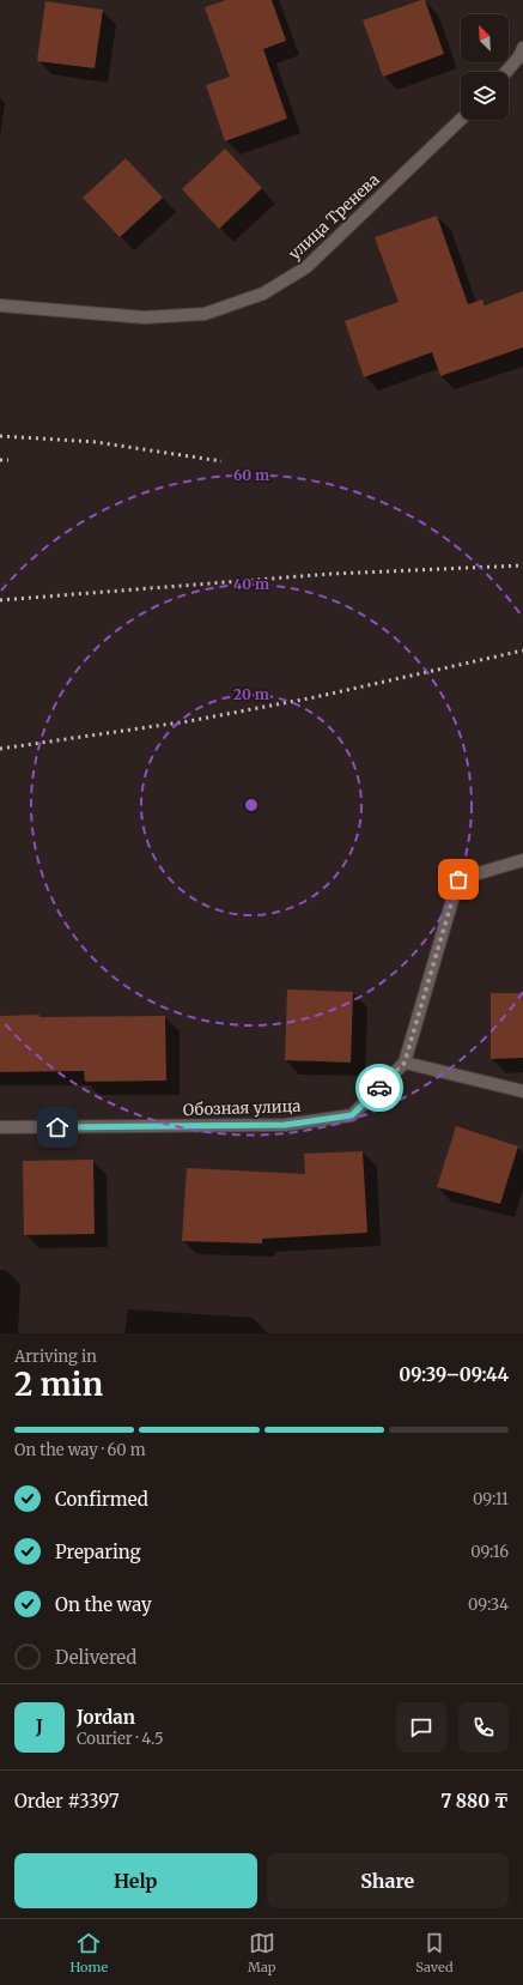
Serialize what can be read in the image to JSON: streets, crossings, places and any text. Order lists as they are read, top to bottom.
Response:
{
  "streets": {
    "street": ["улица Тренева", "Обозная улица"]
  },
  "north": "top left",
  "page": {
    "heading": ["2 min", "Arriving in", "09:39–09:44"],
    "panel": [
      "Jordan",
      "Courier · 4.5",
      "Order #3397",
      "7 880 ₸"
    ],
    "bar": "On the way · 60 m",
    "list": [
      ["Confirmed", "09:11"],
      ["Preparing", "09:16"],
      ["On the way", "09:34"],
      "Delivered"
    ],
    "round": "J",
    "buttons": ["Help", "Share"],
    "tabs": ["Home", "Map", "Saved"]
  },
  "rings": ["60 m", "40 m", "20 m"]
}
